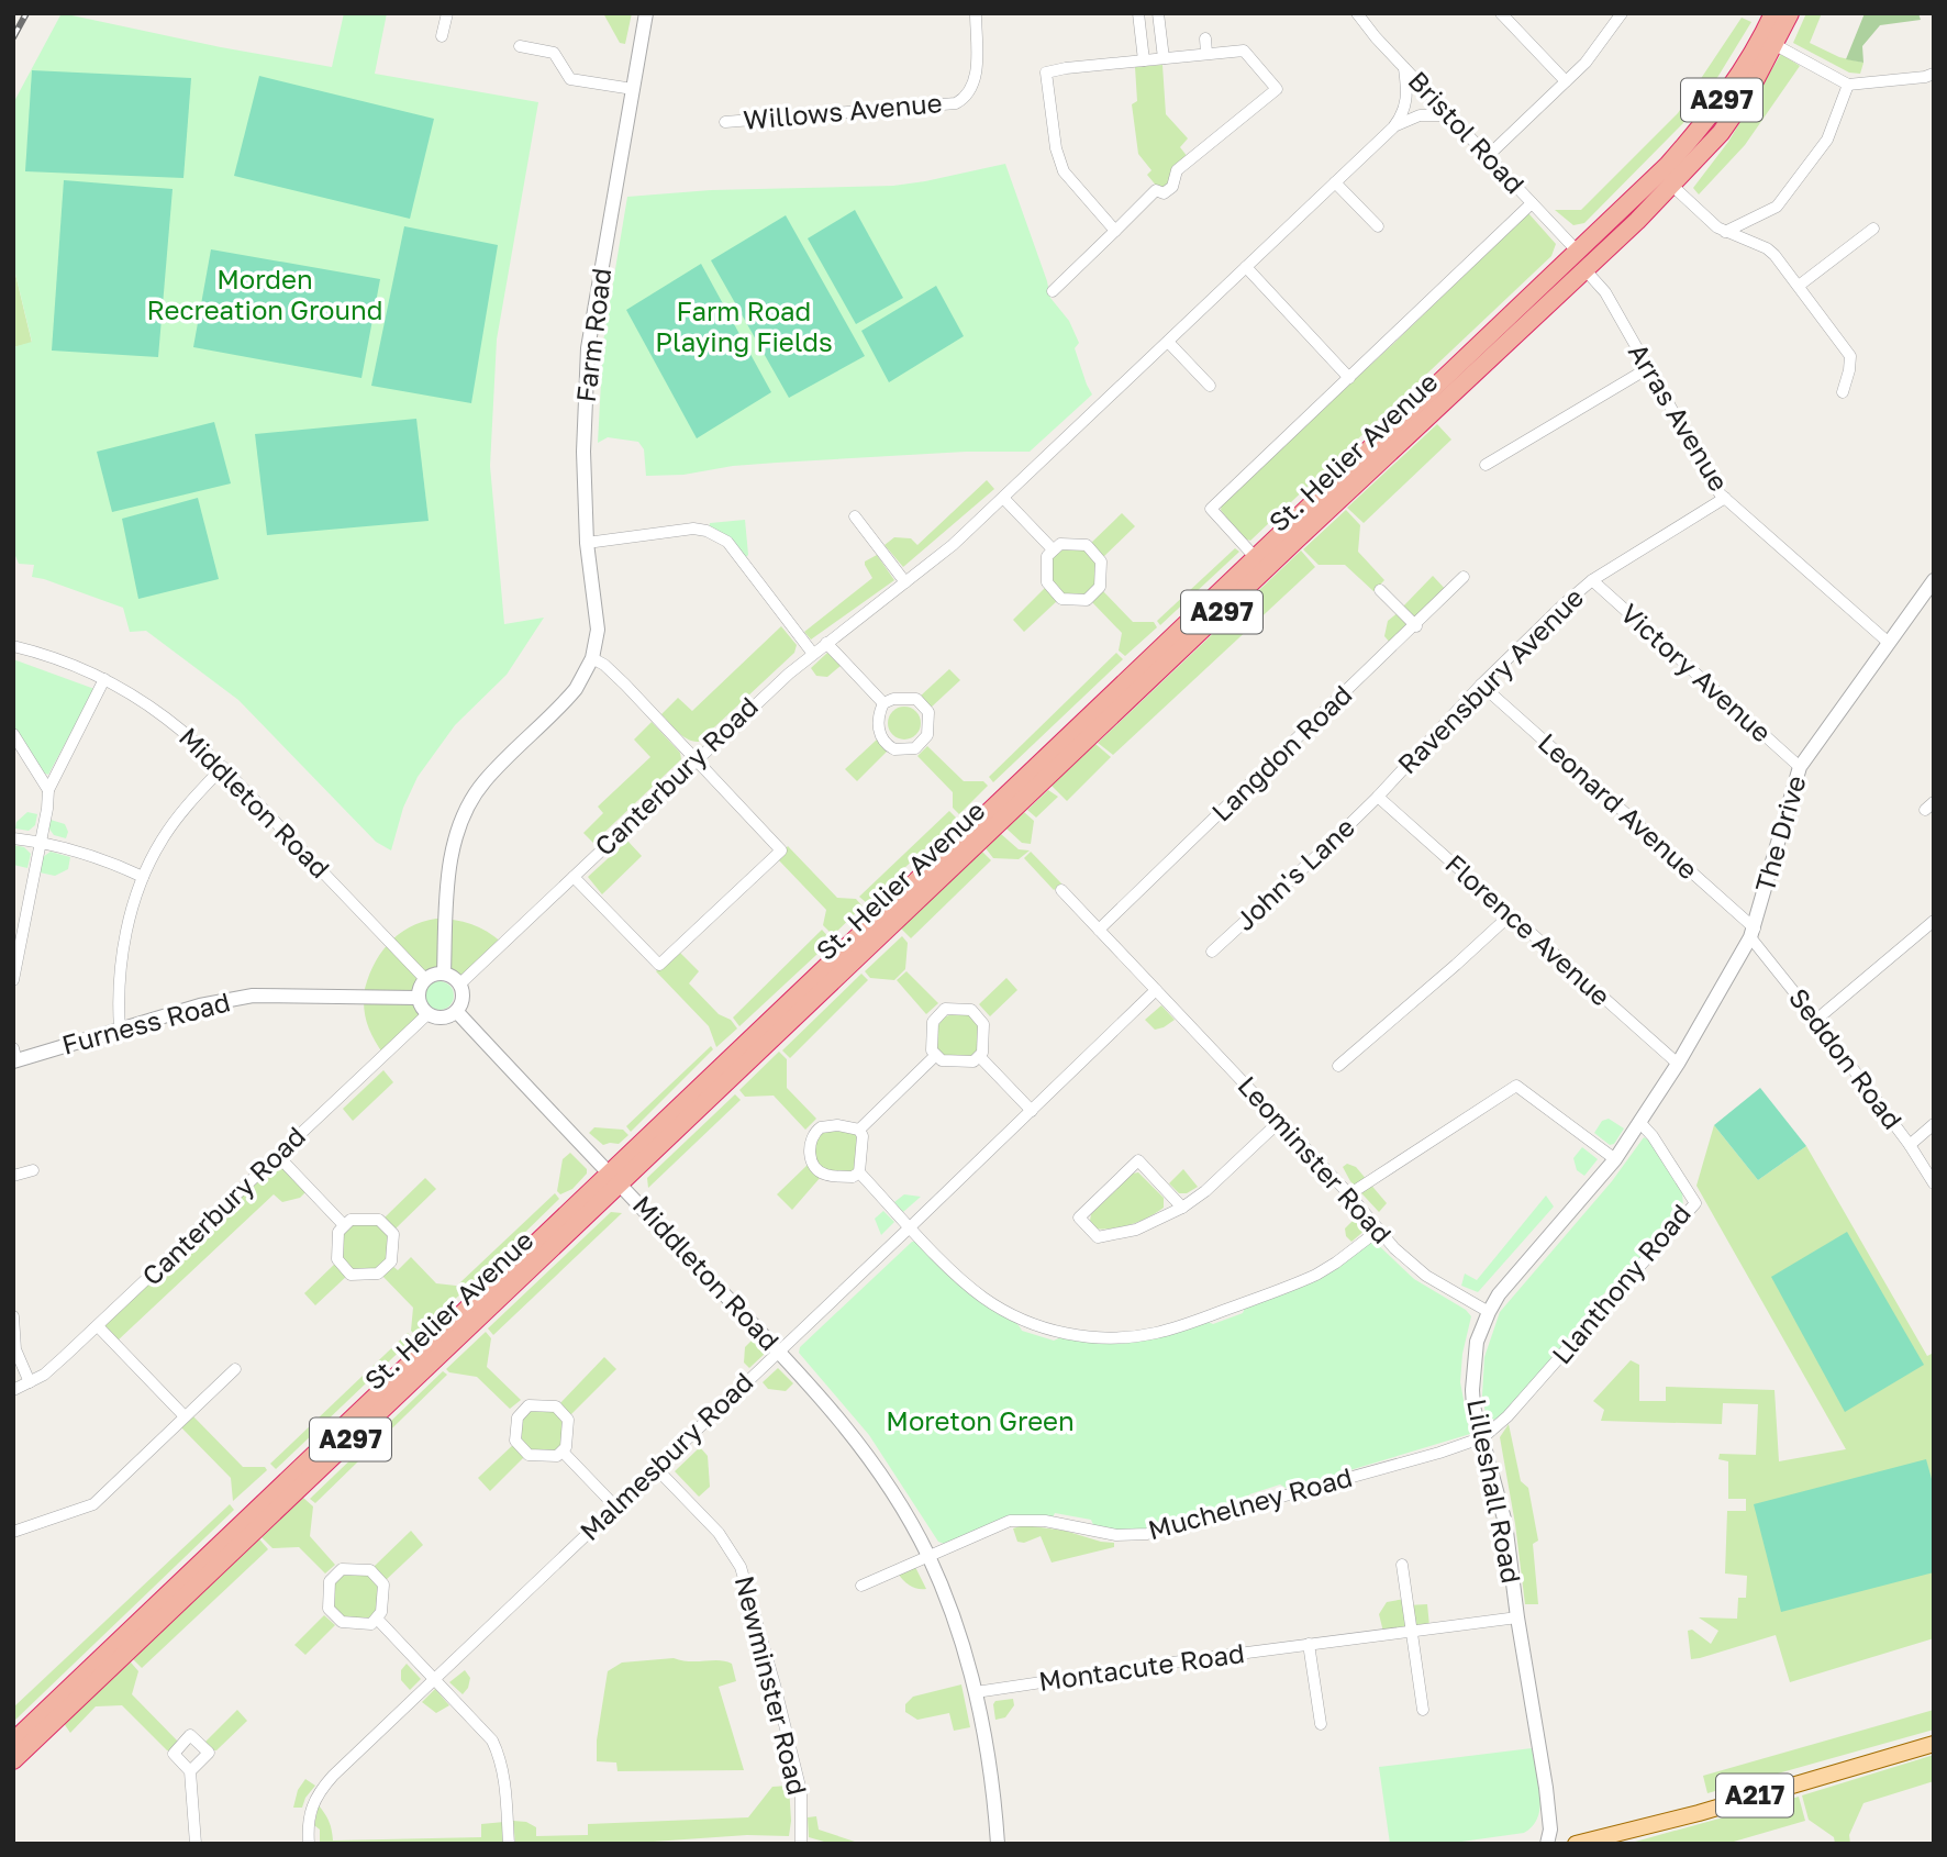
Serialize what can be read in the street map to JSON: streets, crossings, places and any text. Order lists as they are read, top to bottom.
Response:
{
  "streets": {
    "highway": ["A297", "St. Helier Avenue"],
    "main road": ["A217"],
    "street": [
      "Willows Avenue",
      "Bristol Road",
      "Farm Road",
      "Arras Avenue",
      "Victory Avenue",
      "Ravensbury Avenue",
      "Langdon Road",
      "Canterbury Road",
      "Middleton Road",
      "Leonard Avenue",
      "The Drive",
      "John's Lane",
      "Florence Avenue",
      "Furness Road",
      "Seddon Road",
      "Leominster Road",
      "Llanthony Road",
      "Malmesbury Road",
      "Lilleshall Road",
      "Muchelney Road",
      "Montacute Road",
      "Newminster Road"
    ]
  },
  "crossings": [
    ["Bristol Road", "St. Helier Avenue"],
    ["Bristol Road", "Canterbury Road"],
    ["Arras Avenue", "St. Helier Avenue"],
    ["Arras Avenue", "Ravensbury Avenue"],
    ["Arras Avenue", "The Drive"],
    ["St. Helier Avenue", "Middleton Road"],
    ["Victory Avenue", "Ravensbury Avenue"],
    ["Victory Avenue", "The Drive"],
    ["Ravensbury Avenue", "Leonard Avenue"],
    ["Ravensbury Avenue", "John's Lane"],
    ["Ravensbury Avenue", "Florence Avenue"],
    ["Langdon Road", "Leominster Road"],
    ["Canterbury Road", "Middleton Road"],
    ["Canterbury Road", "Furness Road"],
    ["Middleton Road", "Furness Road"],
    ["Middleton Road", "Malmesbury Road"],
    ["Middleton Road", "Muchelney Road"],
    ["Middleton Road", "Montacute Road"],
    ["Leonard Avenue", "The Drive"],
    ["Leonard Avenue", "Seddon Road"],
    ["The Drive", "Florence Avenue"],
    ["The Drive", "Seddon Road"],
    ["The Drive", "Lilleshall Road"],
    ["John's Lane", "Florence Avenue"],
    ["Florence Avenue", "Lilleshall Road"],
    ["Leominster Road", "Malmesbury Road"],
    ["Leominster Road", "Lilleshall Road"],
    ["Llanthony Road", "Lilleshall Road"],
    ["Llanthony Road", "Muchelney Road"],
    ["Malmesbury Road", "Newminster Road"],
    ["Lilleshall Road", "Muchelney Road"],
    ["Lilleshall Road", "Montacute Road"]
  ],
  "parks": ["Morden Recreation Ground", "Farm Road Playing Fields", "Moreton Green"]
}
